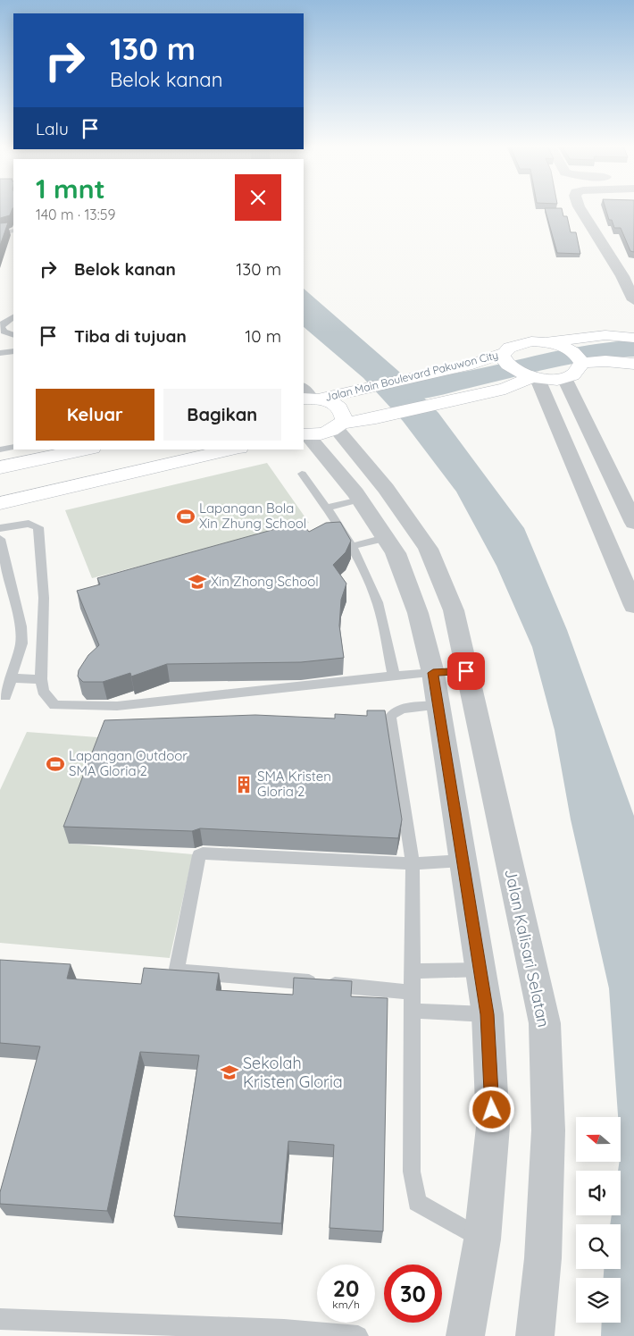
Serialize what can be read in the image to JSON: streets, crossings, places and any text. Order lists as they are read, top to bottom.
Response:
{
  "streets": {
    "street": ["Jalan Main Boulevard Pakuwon City", "Jalan Kalisari Selatan"]
  },
  "places": {
    "sports": ["Lapangan Bola Xin Zhung School", "Lapangan Outdoor SMA Gloria 2"],
    "school or university": ["Xin Zhong School", "Sekolah Kristen Gloria"],
    "building": ["SMA Kristen Gloria 2"]
  },
  "north": "left",
  "page": {
    "turn": ["130 m", "Belok kanan"],
    "then": "Lalu",
    "heading": ["1 mnt", "140 m · 13:59"],
    "list": [
      {
        "name": "Belok kanan",
        "value": "130 m"
      },
      {
        "name": "Tiba di tujuan",
        "value": "10 m"
      }
    ],
    "buttons": ["Keluar", "Bagikan"],
    "speed": "20 km/h",
    "limit": "30"
  }
}
